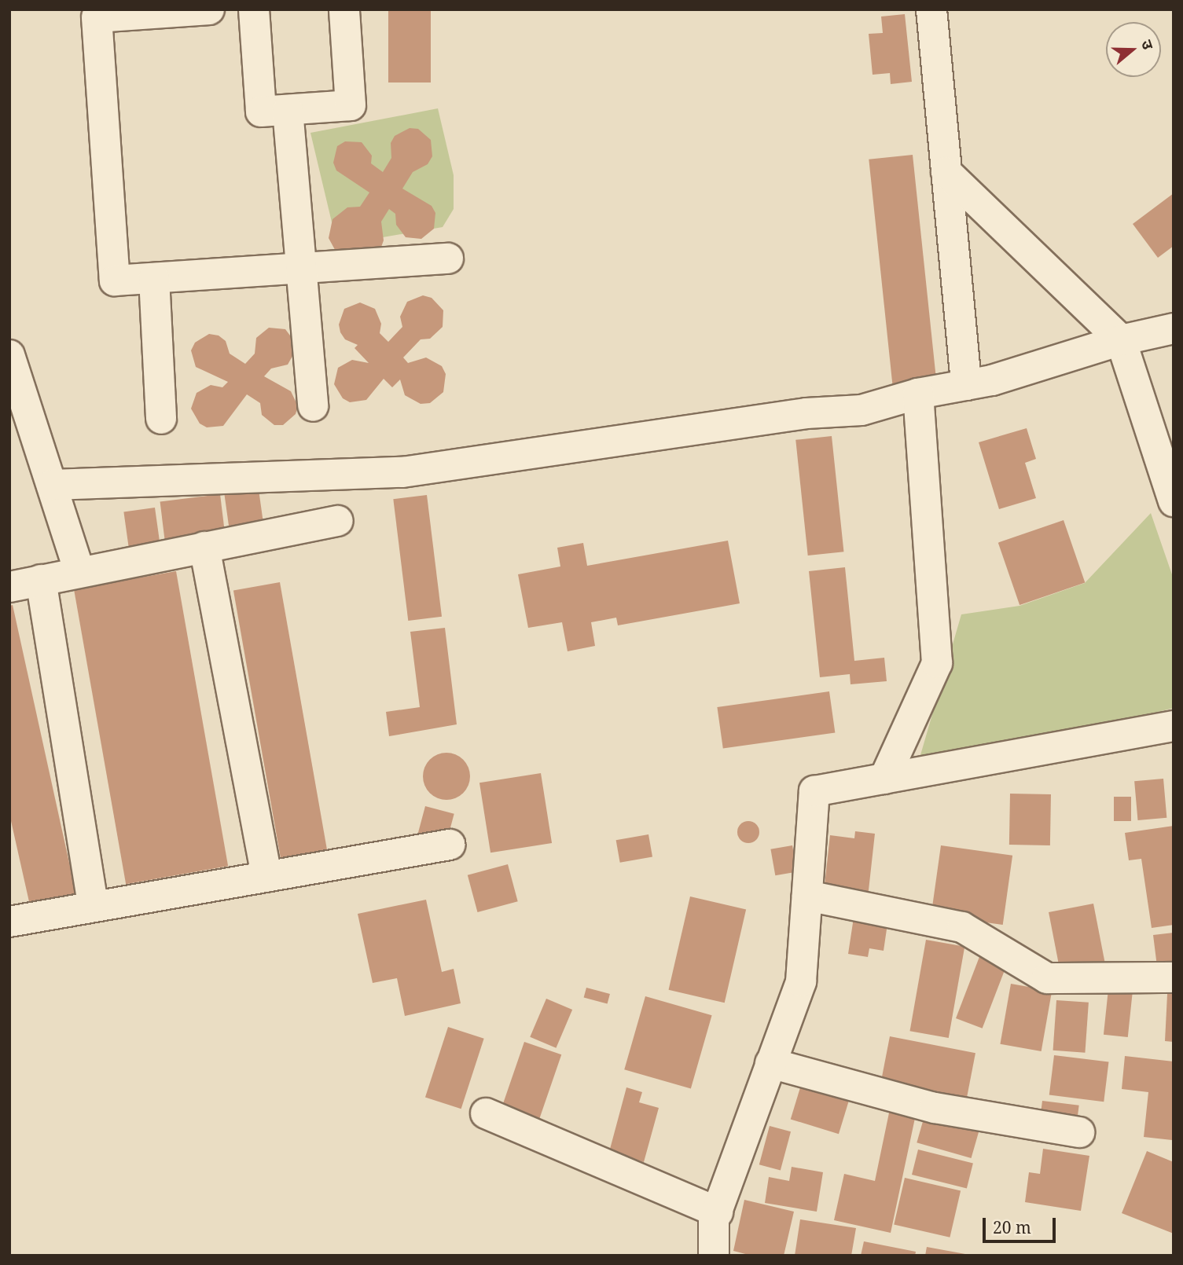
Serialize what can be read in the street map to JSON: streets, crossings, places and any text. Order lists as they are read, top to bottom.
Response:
{
  "scale_bar": "20 m",
  "north": "right"
}
